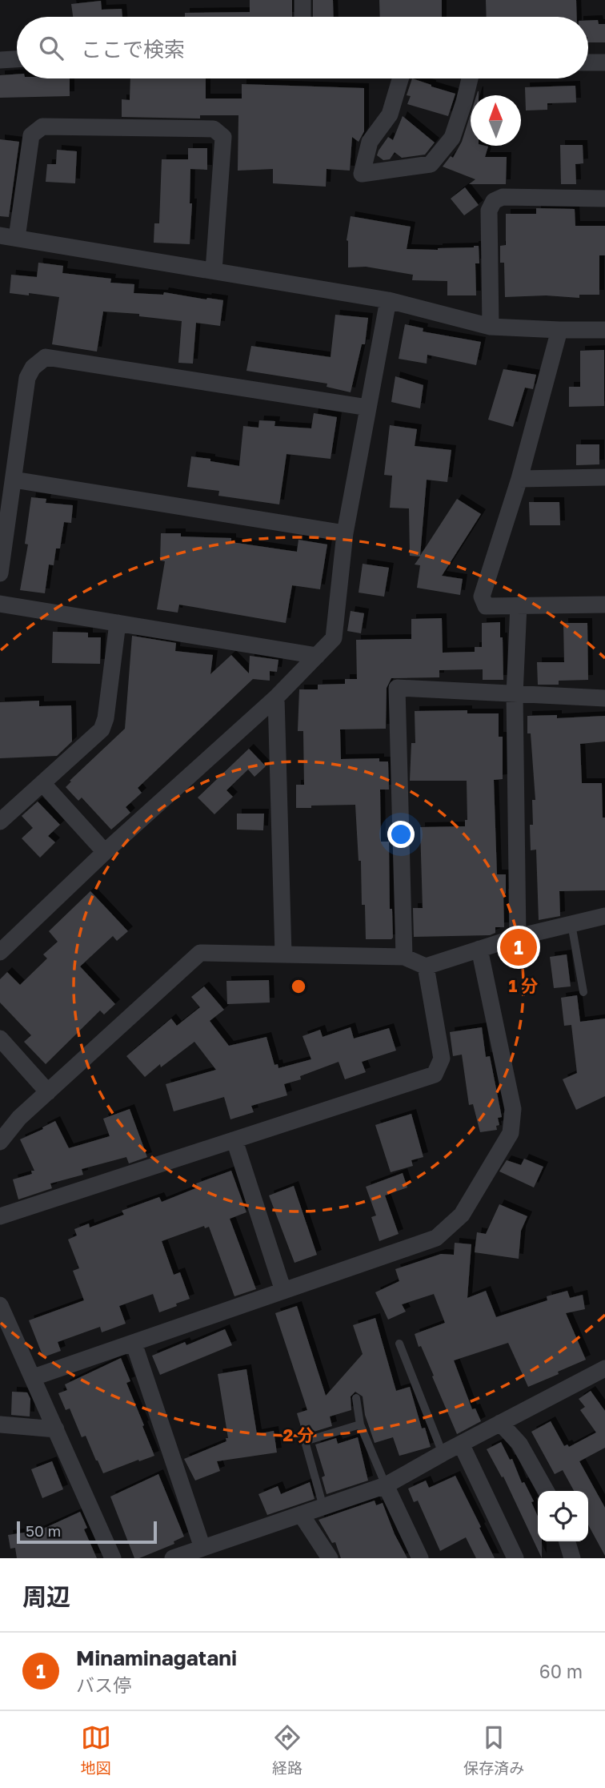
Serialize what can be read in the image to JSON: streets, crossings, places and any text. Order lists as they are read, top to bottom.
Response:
{
  "scale_bar": "50 m",
  "north": "top",
  "page": {
    "search": "ここで検索",
    "pins": "1",
    "scale": "50 m",
    "heading": "周辺",
    "list": [
      {
        "mark": "1",
        "name": "Minaminagatani",
        "note": "バス停",
        "value": "60 m"
      }
    ],
    "nav": ["地図", "経路", "保存済み"]
  },
  "rings": ["1 分", "2 分"]
}
